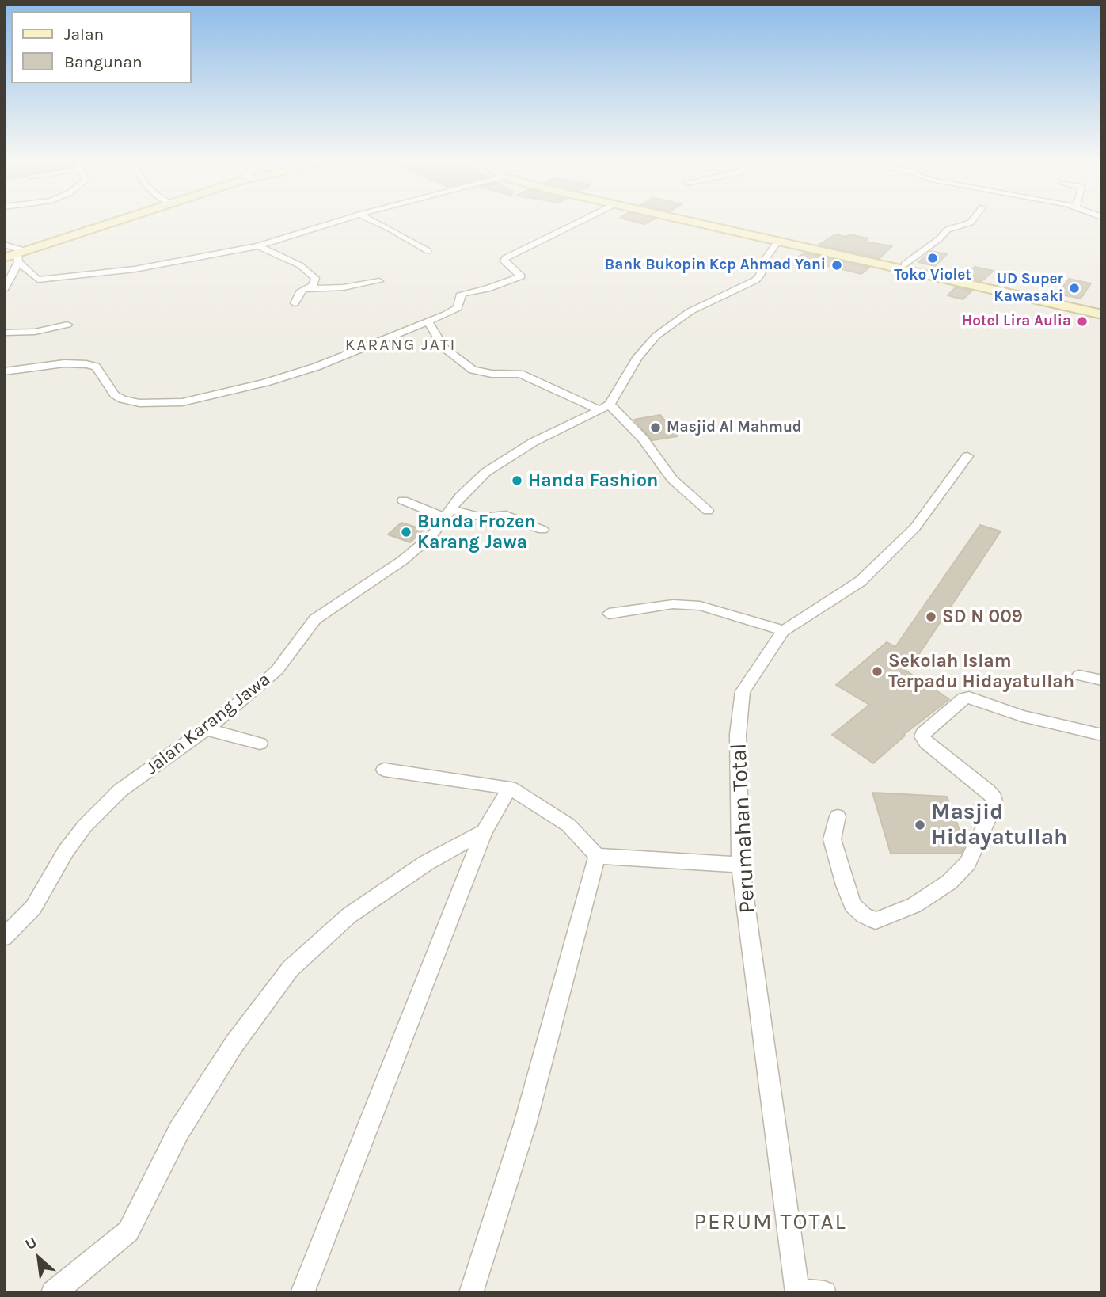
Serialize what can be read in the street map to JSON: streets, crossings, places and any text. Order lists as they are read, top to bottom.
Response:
{
  "streets": {
    "street": ["Jalan Karang Jawa", "Perumahan Total"]
  },
  "districts": ["KARANG JATI", "PERUM TOTAL"],
  "places": [
    "Toko Violet",
    "Bank Bukopin Kcp Ahmad Yani",
    "UD Super Kawasaki",
    "Hotel Lira Aulia",
    "Masjid Al Mahmud",
    "Handa Fashion",
    "Bunda Frozen Karang Jawa",
    "SD N 009",
    "Sekolah Islam Terpadu Hidayatullah",
    "Masjid Hidayatullah"
  ],
  "legend": ["Jalan", "Bangunan"],
  "north": "top left"
}
